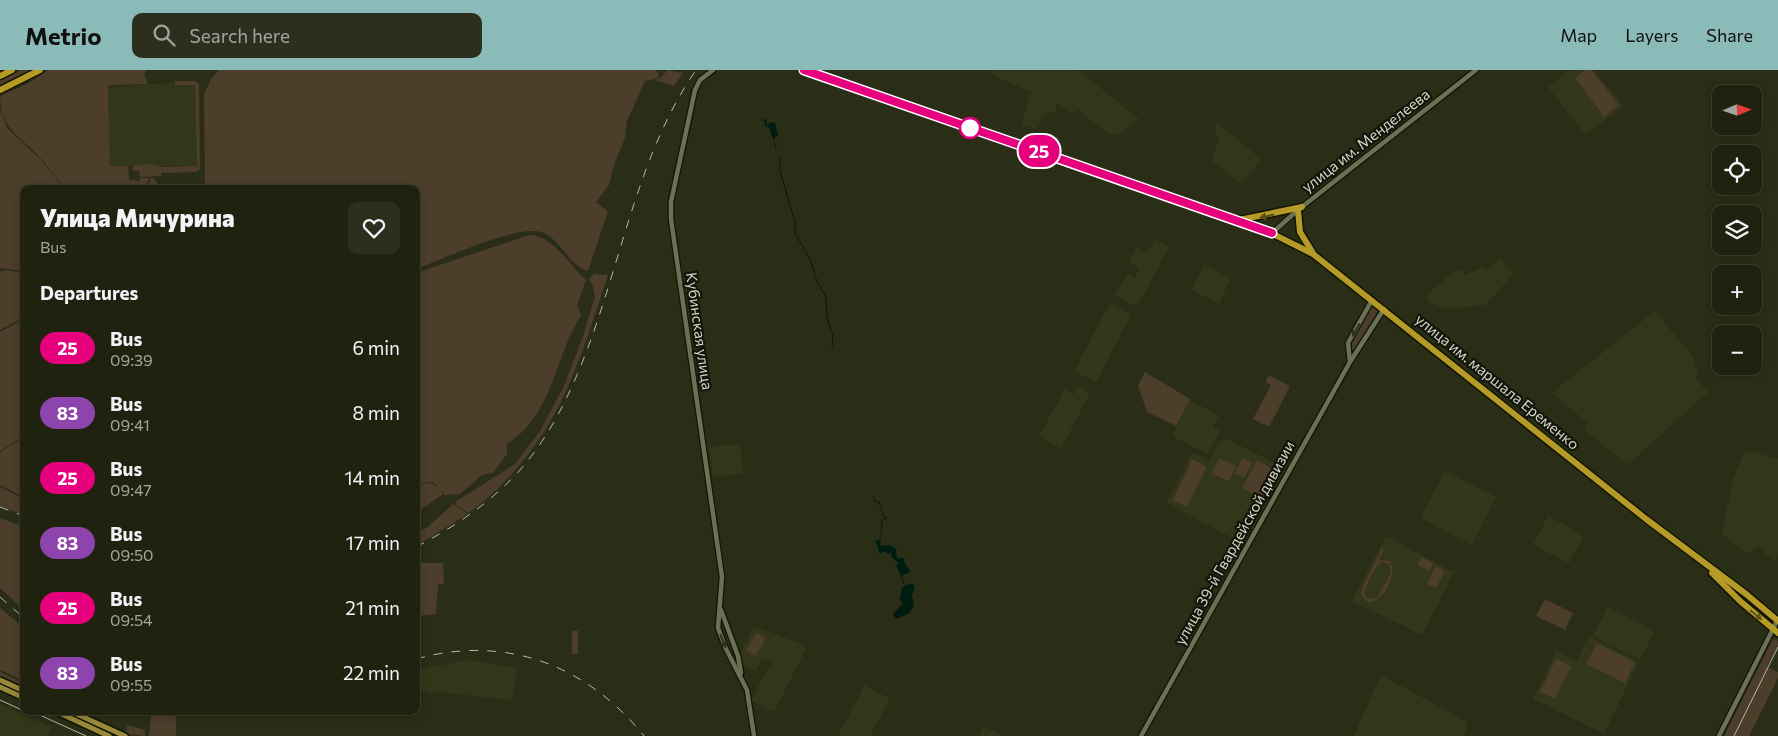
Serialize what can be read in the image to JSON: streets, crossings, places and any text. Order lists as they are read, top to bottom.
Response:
{
  "streets": {
    "highway": ["улица им. маршала Еременко"],
    "main road": ["улица им. Менделеева", "Кубинская улица", "улица 39-й Гвардейской дивизии"]
  },
  "crossings": [
    ["улица им. Менделеева", "улица им. маршала Еременко"],
    ["улица им. маршала Еременко", "улица 39-й Гвардейской дивизии"]
  ],
  "lines": ["bus line 25"],
  "north": "right",
  "page": {
    "header": "Metrio",
    "search": "Search here",
    "nav": ["Map", "Layers", "Share"],
    "on_map": "25",
    "map_buttons": ["+", "−"],
    "heading": [
      ["Улица Мичурина", "Bus"],
      "Departures"
    ],
    "list": [
      {
        "mark": "25",
        "name": "Bus",
        "note": "09:39",
        "value": "6 min"
      },
      {
        "mark": "83",
        "name": "Bus",
        "note": "09:41",
        "value": "8 min"
      },
      {
        "mark": "25",
        "name": "Bus",
        "note": "09:47",
        "value": "14 min"
      },
      {
        "mark": "83",
        "name": "Bus",
        "note": "09:50",
        "value": "17 min"
      },
      {
        "mark": "25",
        "name": "Bus",
        "note": "09:54",
        "value": "21 min"
      },
      {
        "mark": "83",
        "name": "Bus",
        "note": "09:55",
        "value": "22 min"
      }
    ]
  }
}
